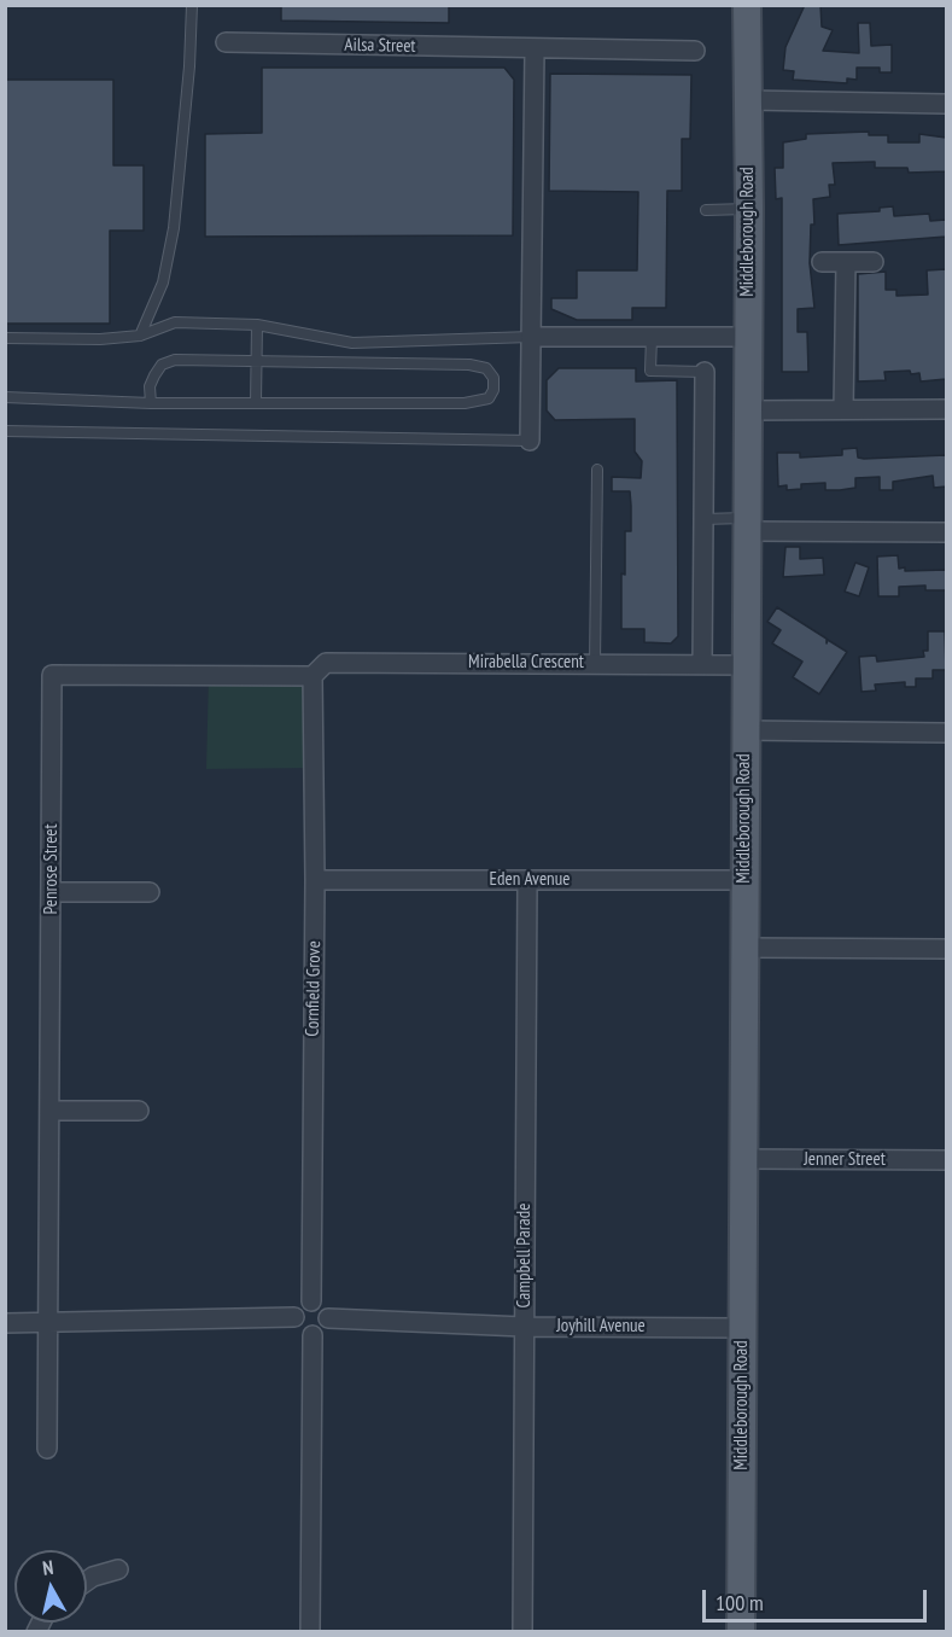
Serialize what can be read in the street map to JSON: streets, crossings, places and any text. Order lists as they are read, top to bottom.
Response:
{
  "streets": {
    "main road": ["Middleborough Road"],
    "street": [
      "Ailsa Street",
      "Mirabella Crescent",
      "Penrose Street",
      "Eden Avenue",
      "Cornfield Grove",
      "Jenner Street",
      "Campbell Parade",
      "Joyhill Avenue"
    ]
  },
  "crossings": [
    ["Middleborough Road", "Mirabella Crescent"],
    ["Middleborough Road", "Eden Avenue"],
    ["Middleborough Road", "Jenner Street"],
    ["Middleborough Road", "Joyhill Avenue"],
    ["Mirabella Crescent", "Penrose Street"],
    ["Mirabella Crescent", "Cornfield Grove"],
    ["Penrose Street", "Cornfield Grove"],
    ["Eden Avenue", "Cornfield Grove"],
    ["Eden Avenue", "Campbell Parade"],
    ["Cornfield Grove", "Joyhill Avenue"],
    ["Campbell Parade", "Joyhill Avenue"]
  ],
  "scale_bar": "100 m",
  "north": "top"
}
